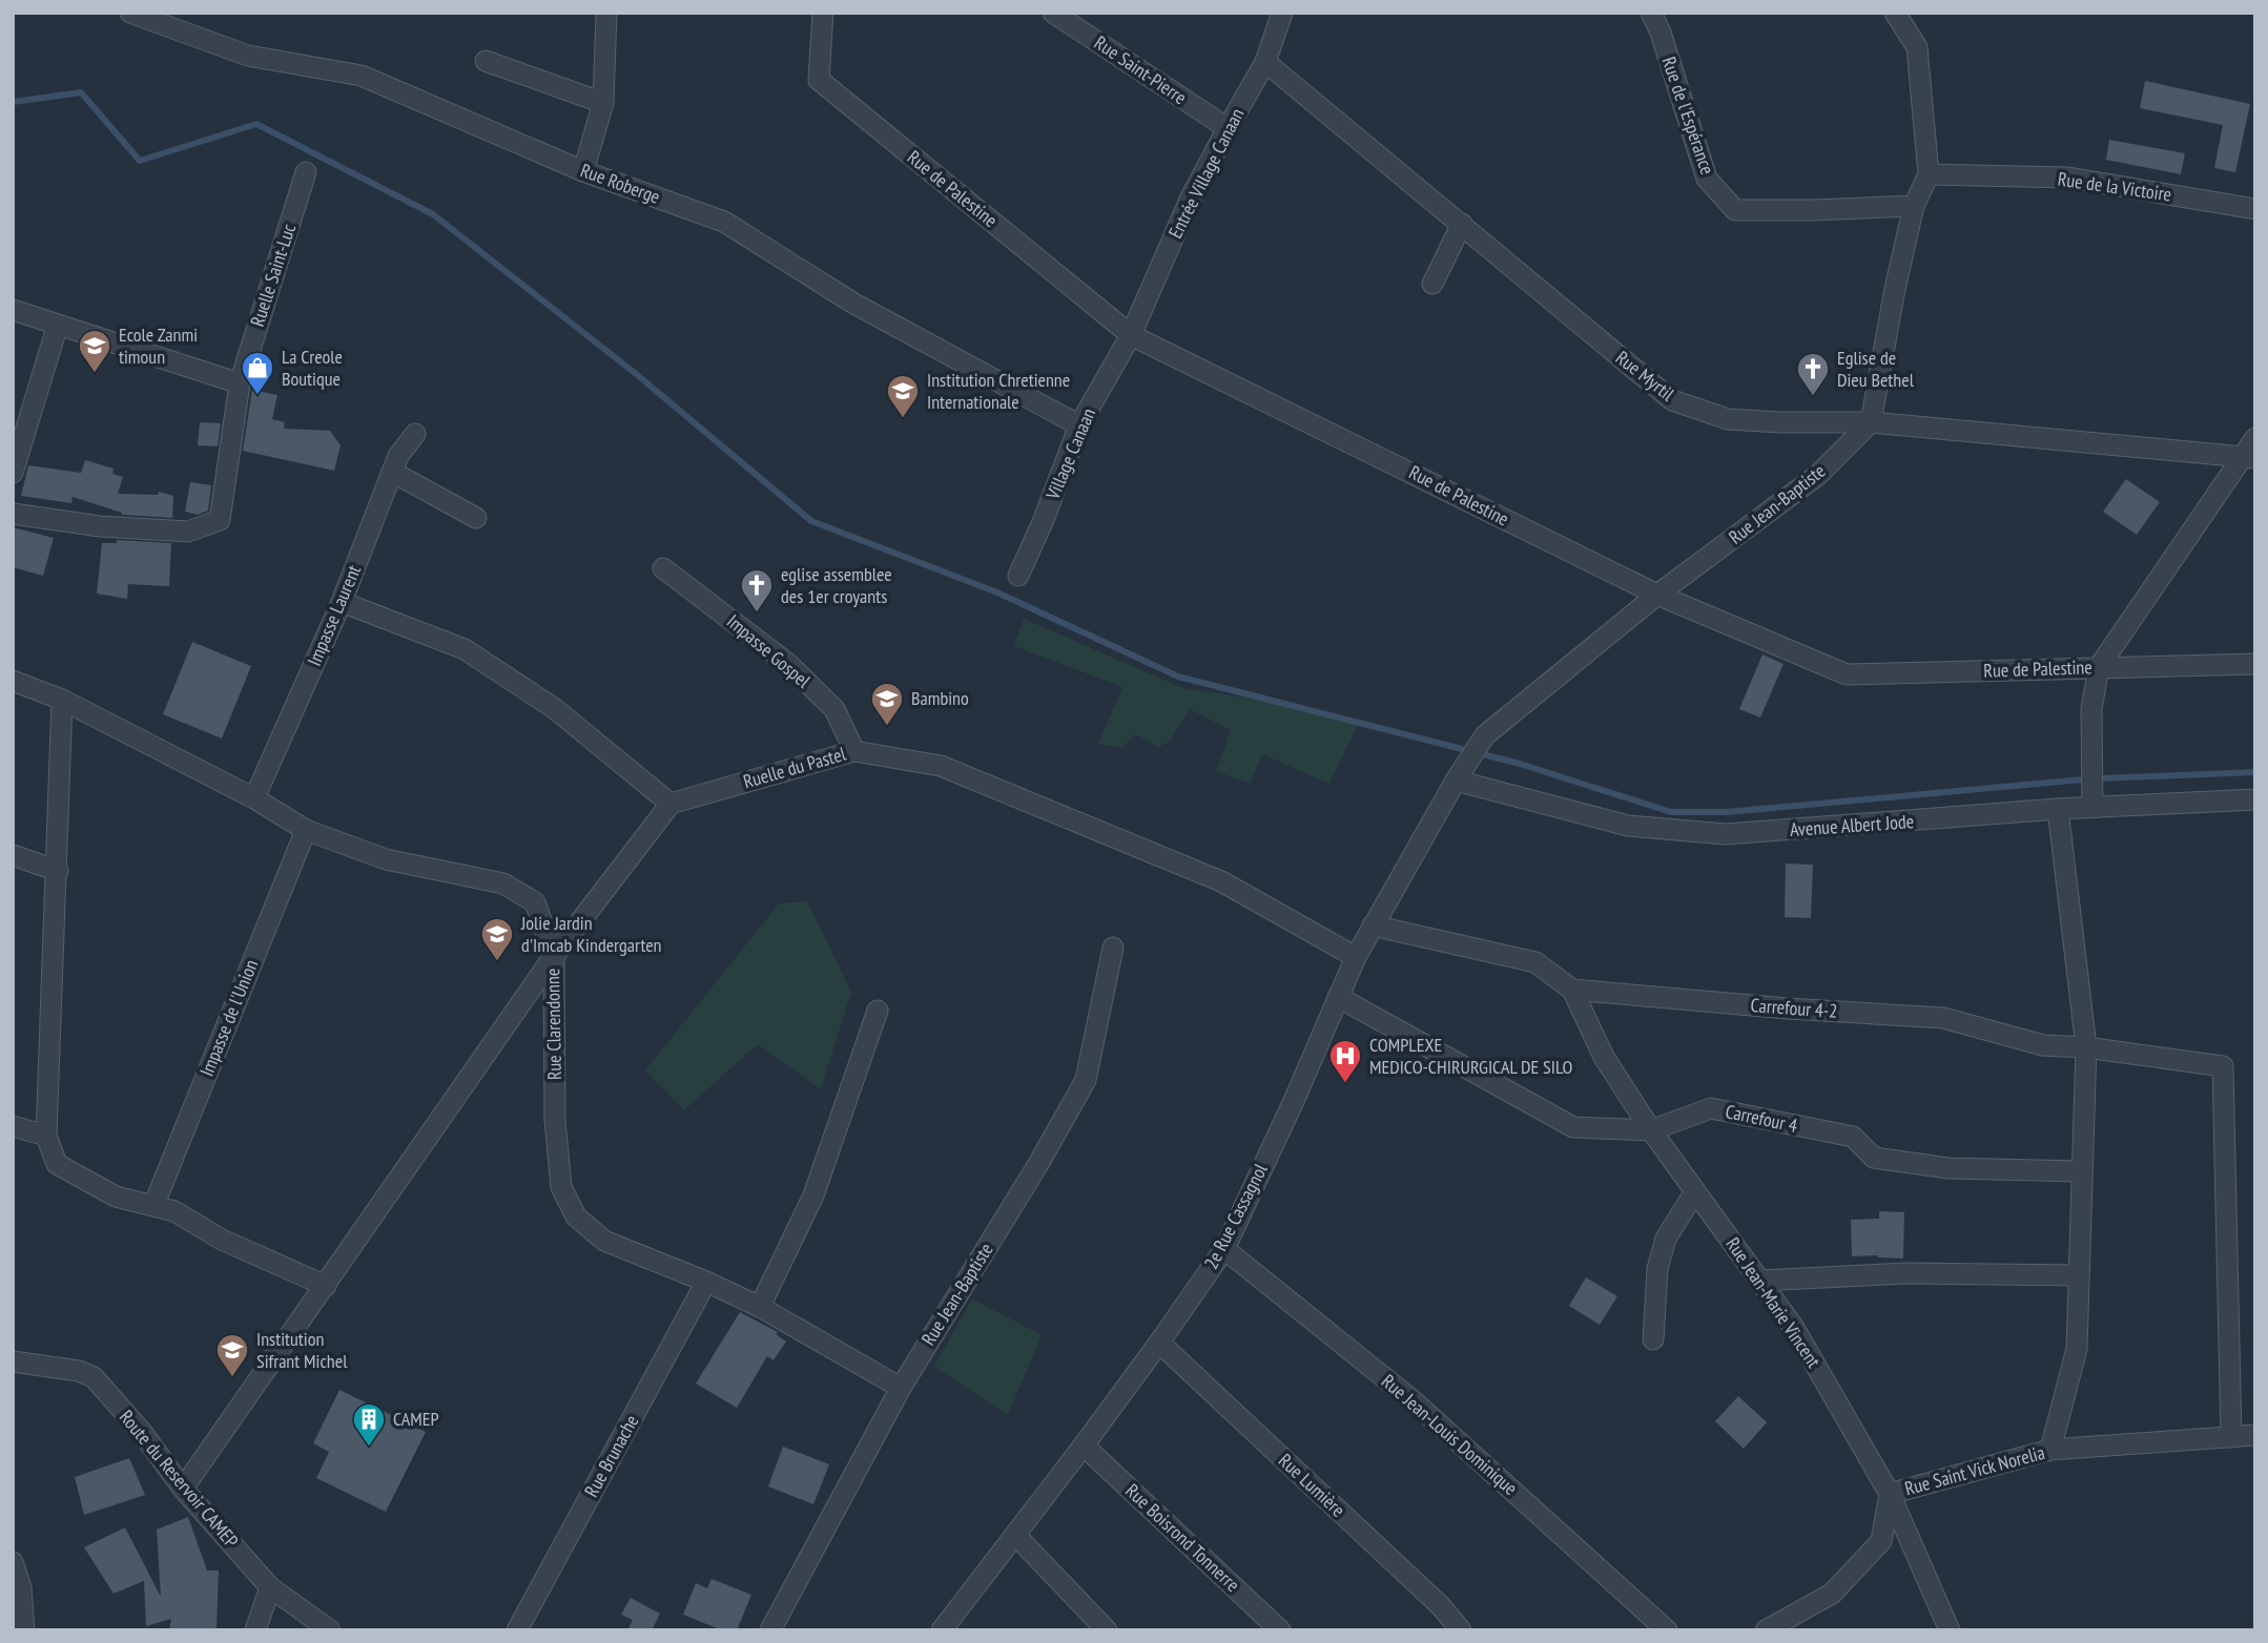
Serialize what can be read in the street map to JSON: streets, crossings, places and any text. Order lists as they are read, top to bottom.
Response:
{
  "streets": {
    "street": [
      "Rue Saint-Pierre",
      "Rue de l'Espérance",
      "Entrée Village Canaan",
      "Rue Roberge",
      "Rue de la Victoire",
      "Rue de Palestine",
      "Ruelle Saint-Luc",
      "Rue Myrtil",
      "Village Canaan",
      "Rue Jean-Baptiste",
      "Impasse Laurent",
      "Impasse Gospel",
      "Ruelle du Pastel",
      "Avenue Albert Jode",
      "Carrefour 4-2",
      "Impasse de l'Union",
      "Rue Clarendonne",
      "Carrefour 4",
      "2e Rue Cassagnol",
      "Rue Jean-Marie Vincent",
      "Rue Jean-Louis Dominique",
      "Rue Brunache",
      "Rue Saint Vick Norelia",
      "Route du Reservoir CAMEP",
      "Rue Lumière",
      "Rue Boisrond Tonnerre"
    ]
  },
  "crossings": [
    ["Rue Saint-Pierre", "Entrée Village Canaan"],
    ["Entrée Village Canaan", "Rue de Palestine"],
    ["Entrée Village Canaan", "Rue Myrtil"],
    ["Entrée Village Canaan", "Village Canaan"],
    ["Rue Roberge", "Village Canaan"],
    ["Rue de Palestine", "Village Canaan"],
    ["Rue de Palestine", "Rue Jean-Baptiste"],
    ["Rue Myrtil", "Rue Jean-Baptiste"],
    ["Rue Jean-Baptiste", "Avenue Albert Jode"],
    ["Rue Jean-Baptiste", "Rue Clarendonne"],
    ["Rue Jean-Baptiste", "2e Rue Cassagnol"],
    ["Impasse Laurent", "Rue Clarendonne"],
    ["Impasse Gospel", "Ruelle du Pastel"],
    ["Ruelle du Pastel", "2e Rue Cassagnol"],
    ["Avenue Albert Jode", "2e Rue Cassagnol"],
    ["Carrefour 4-2", "Rue Jean-Marie Vincent"],
    ["Carrefour 4-2", "Rue Saint Vick Norelia"],
    ["Impasse de l'Union", "Rue Clarendonne"],
    ["Rue Clarendonne", "Rue Brunache"],
    ["Carrefour 4", "2e Rue Cassagnol"],
    ["Carrefour 4", "Rue Jean-Marie Vincent"],
    ["2e Rue Cassagnol", "Rue Jean-Louis Dominique"],
    ["2e Rue Cassagnol", "Rue Lumière"],
    ["2e Rue Cassagnol", "Rue Boisrond Tonnerre"],
    ["Rue Jean-Marie Vincent", "Rue Saint Vick Norelia"]
  ],
  "places": {
    "school or university": [
      "Ecole Zanmi timoun",
      "Institution Chretienne Internationale",
      "Bambino",
      "Jolie Jardin d'Imcab Kindergarten",
      "Institution Sifrant Michel"
    ],
    "shop": ["La Creole Boutique"],
    "church": ["Eglise de Dieu Bethel", "eglise assemblee des 1er croyants"],
    "hospital": ["COMPLEXE MEDICO-CHIRURGICAL DE SILO"],
    "building": ["CAMEP"]
  }
}
